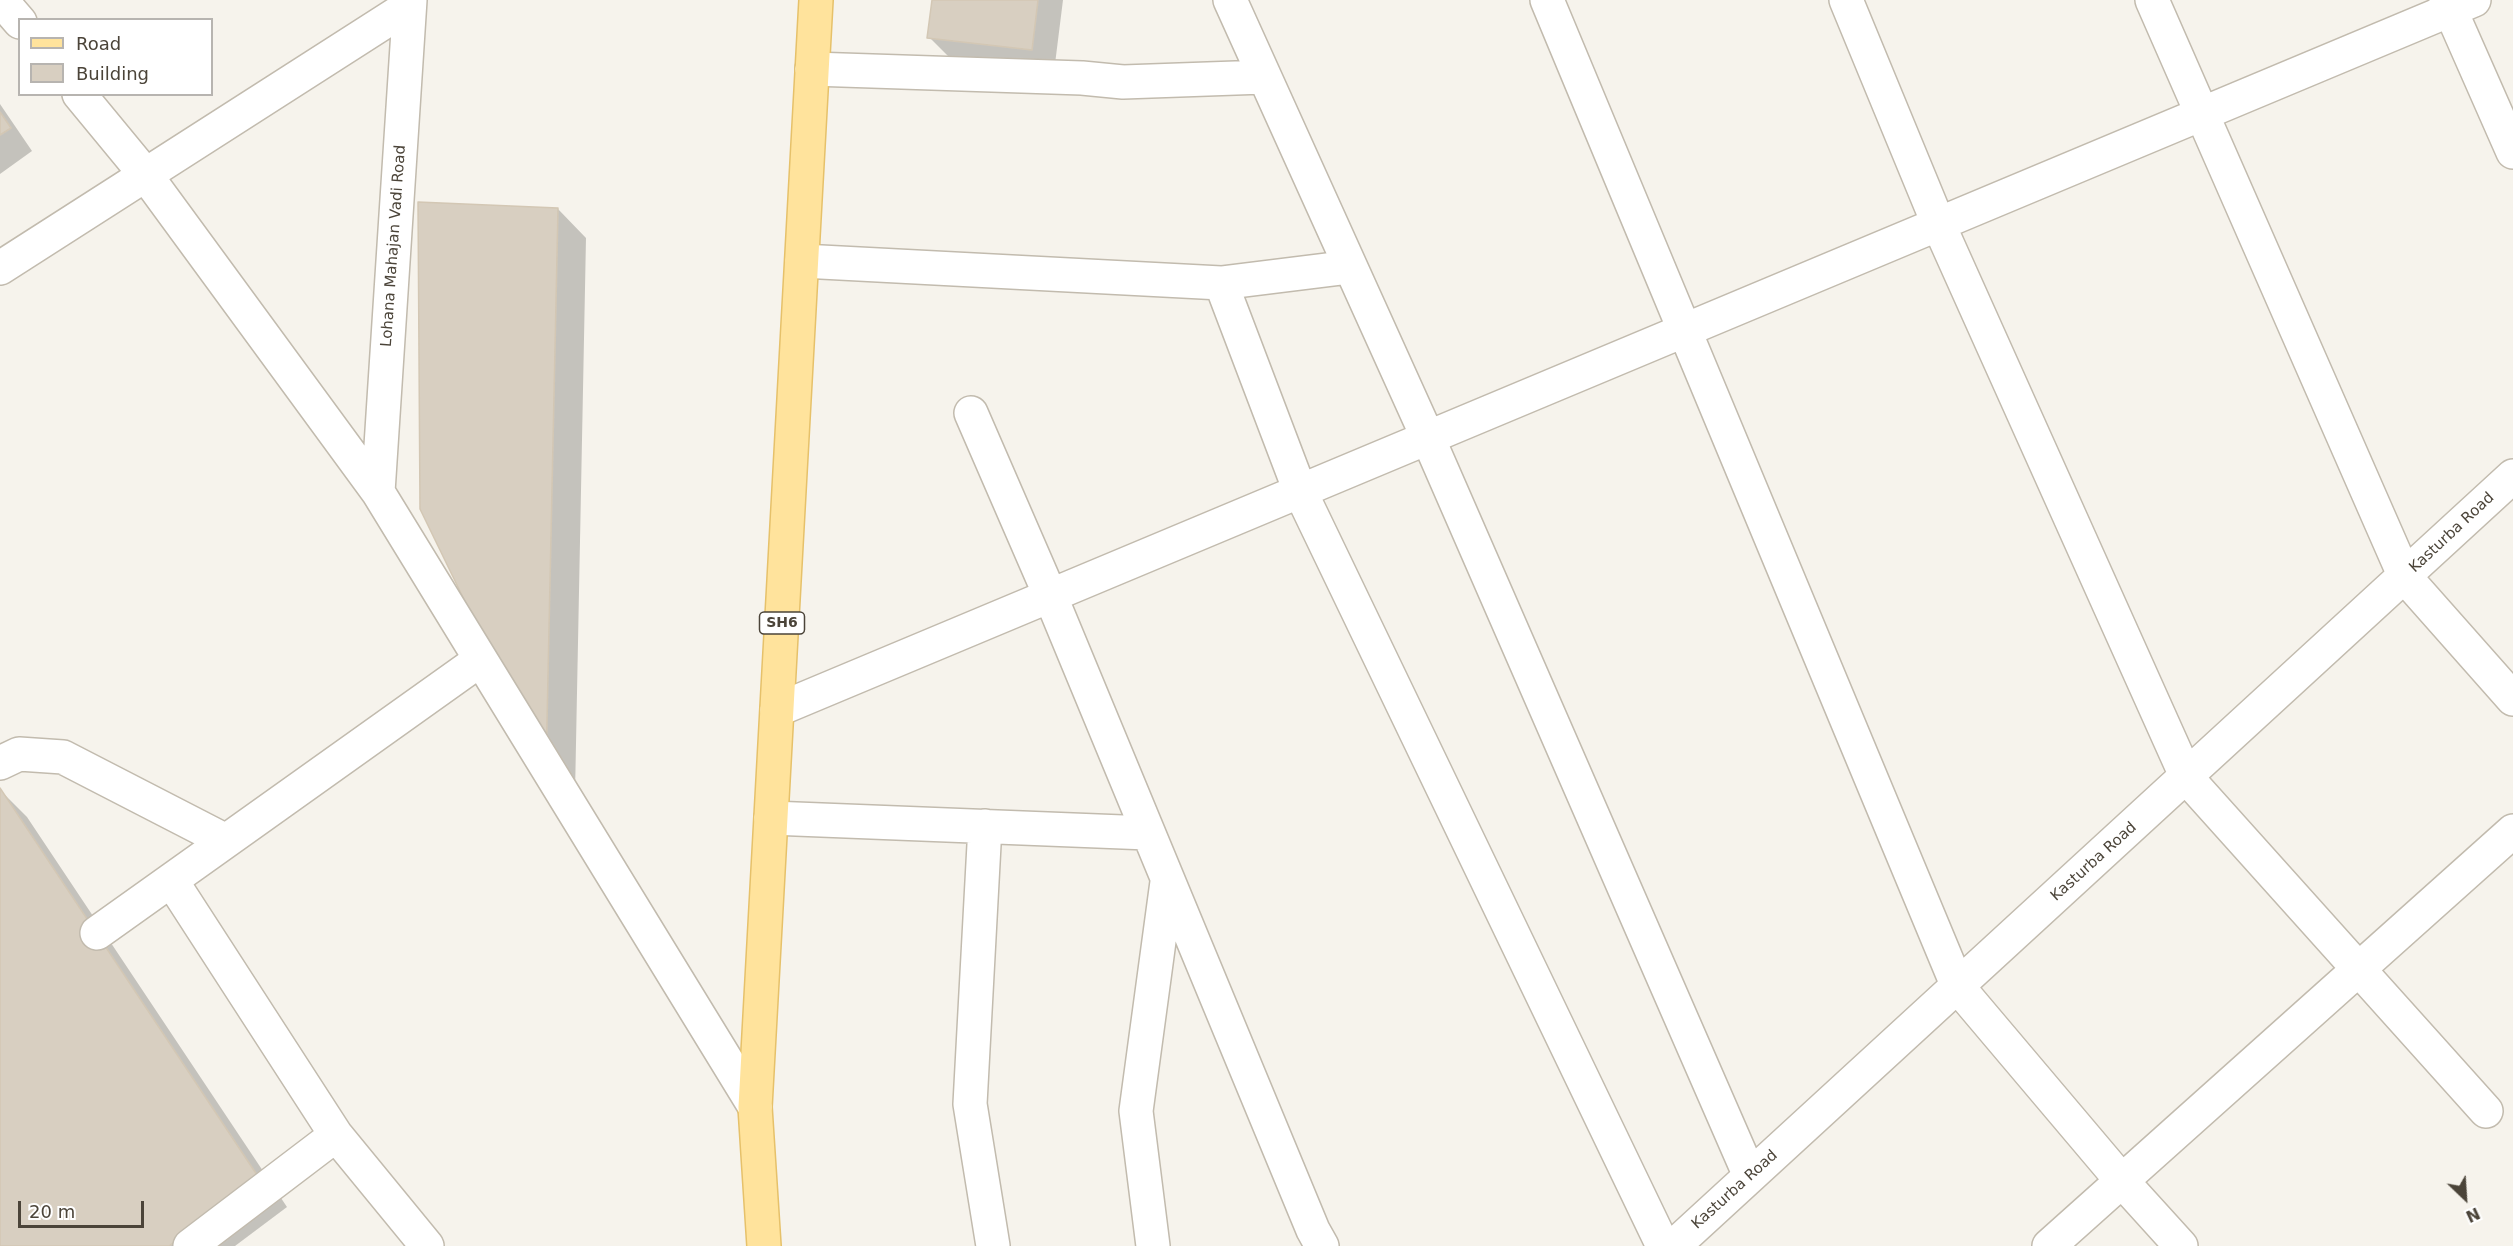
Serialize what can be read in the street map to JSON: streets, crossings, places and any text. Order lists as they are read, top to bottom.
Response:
{
  "streets": {
    "main road": ["SH6"],
    "street": ["Lohana Mahajan Vadi Road", "Kasturba Road"]
  },
  "legend": ["Road", "Building"],
  "scale_bar": "20 m",
  "north": "bottom right"
}
